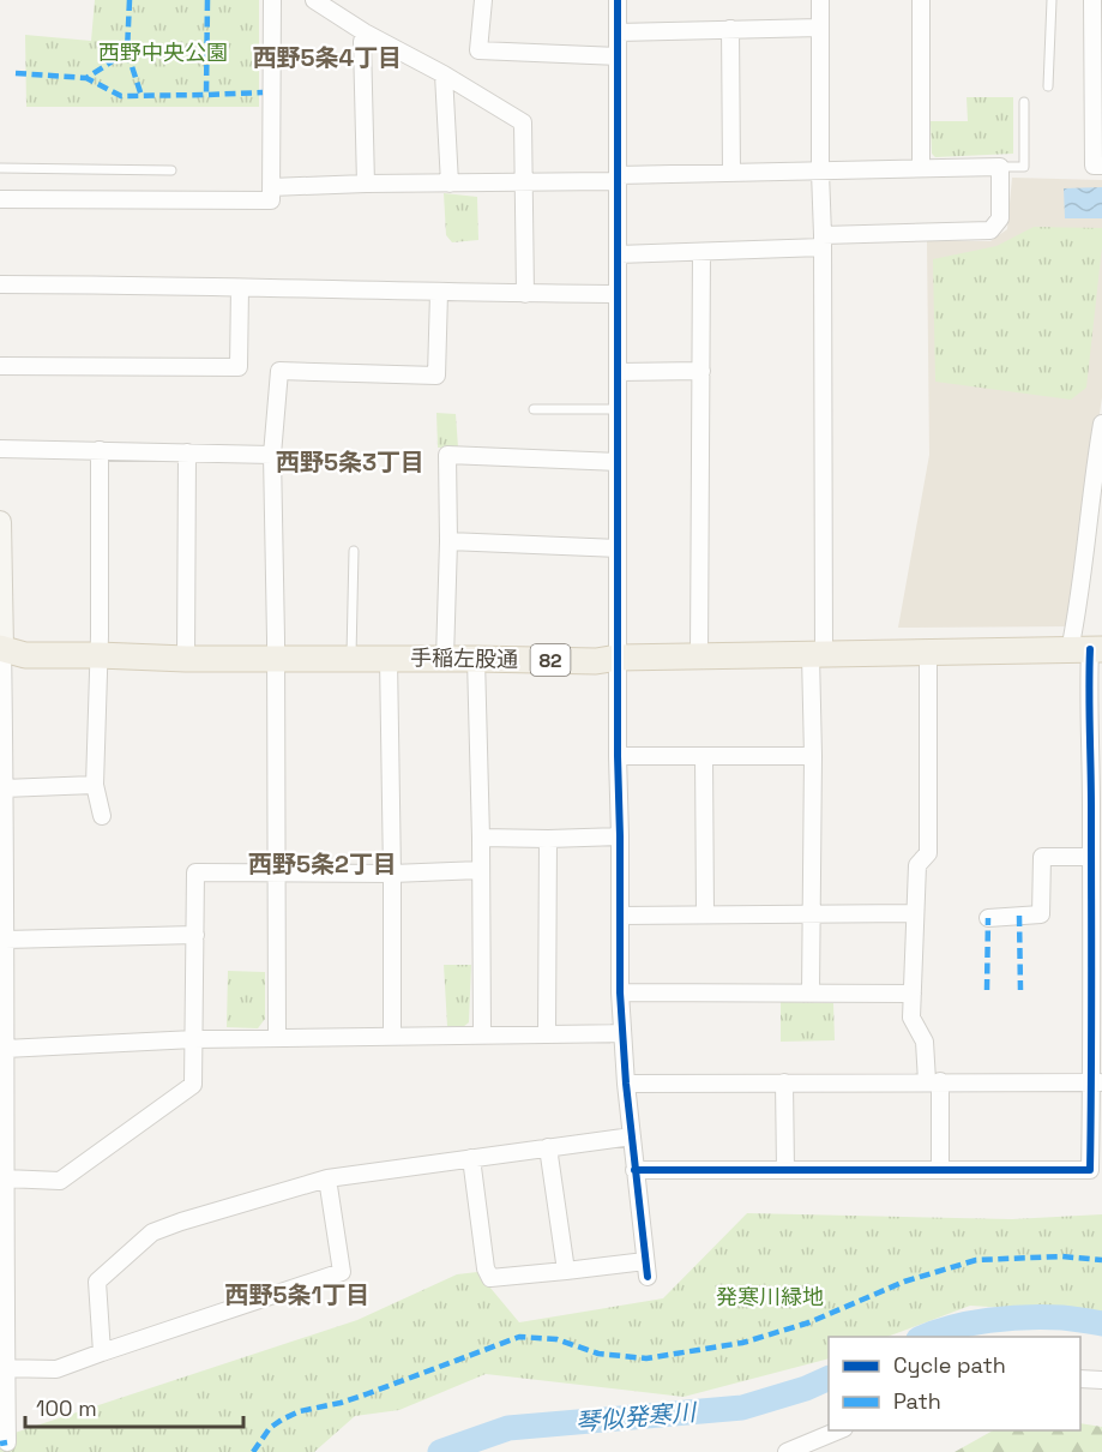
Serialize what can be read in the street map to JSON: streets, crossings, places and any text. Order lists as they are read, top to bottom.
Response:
{
  "streets": {
    "main road": ["手稲左股通", "82"]
  },
  "districts": [
    "西野5条4丁目",
    "西野5条3丁目",
    "西野5条2丁目",
    "西野5条1丁目"
  ],
  "water": ["琴似発寒川"],
  "parks": ["西野中央公園", "発寒川緑地"],
  "legend": ["Cycle path", "Path"],
  "scale_bar": "100 m"
}
